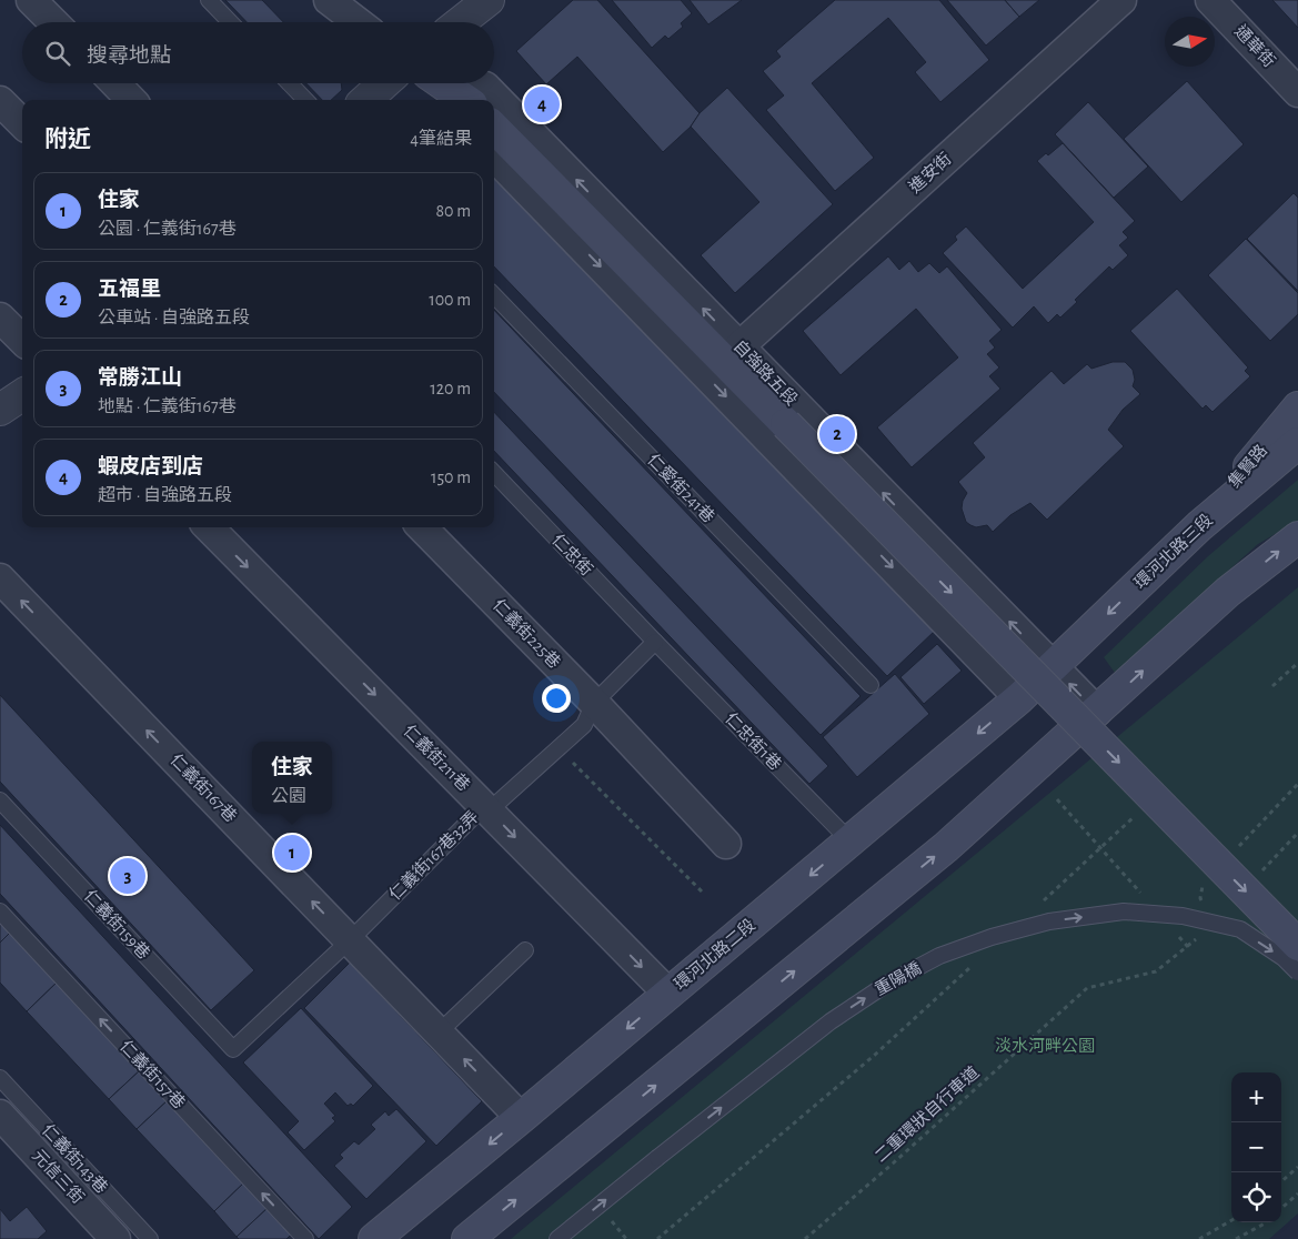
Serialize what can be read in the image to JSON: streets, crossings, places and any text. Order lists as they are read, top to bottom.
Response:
{
  "streets": {
    "main road": ["集賢路", "環河北路三段", "環河北路二段"],
    "street": [
      "通華街",
      "進安街",
      "自強路五段",
      "仁義街225巷",
      "仁義街211巷",
      "仁義街167巷",
      "元信三街"
    ],
    "lane": [
      "仁愛街241巷",
      "仁忠街",
      "仁忠街1巷",
      "仁義街167巷32弄",
      "仁義街159巷",
      "重陽橋",
      "仁義街157巷",
      "仁義街143巷"
    ],
    "path": ["二重環狀自行車道"]
  },
  "crossings": [
    ["進安街", "自強路五段"],
    ["自強路五段", "環河北路三段"],
    ["自強路五段", "環河北路二段"],
    ["集賢路", "環河北路三段"],
    ["環河北路三段", "環河北路二段"],
    ["仁忠街", "仁忠街1巷"],
    ["仁忠街", "仁義街167巷32弄"],
    ["仁義街225巷", "仁義街167巷32弄"],
    ["仁忠街1巷", "仁義街167巷32弄"],
    ["仁忠街1巷", "環河北路二段"],
    ["仁義街211巷", "仁義街167巷32弄"],
    ["仁義街211巷", "環河北路二段"],
    ["仁義街167巷", "仁義街167巷32弄"],
    ["仁義街167巷", "環河北路二段"],
    ["仁義街167巷32弄", "仁義街159巷"]
  ],
  "one_way": [
    "仁義街211巷",
    "仁義街167巷",
    "重陽橋",
    "仁義街157巷"
  ],
  "parks": ["淡水河畔公園"],
  "north": "right",
  "page": {
    "search": "搜尋地點",
    "pins": [
      "4",
      "2",
      "1",
      "3"
    ],
    "heading": ["附近", "4筆結果"],
    "list": [
      {
        "mark": "1",
        "name": "住家",
        "note": "公園 · 仁義街167巷",
        "value": "80 m"
      },
      {
        "mark": "2",
        "name": "五福里",
        "note": "公車站 · 自強路五段",
        "value": "100 m"
      },
      {
        "mark": "3",
        "name": "常勝江山",
        "note": "地點 · 仁義街167巷",
        "value": "120 m"
      },
      {
        "mark": "4",
        "name": "蝦皮店到店",
        "note": "超市 · 自強路五段",
        "value": "150 m"
      }
    ],
    "popup": ["住家", "公園"],
    "map_buttons": ["+", "−"]
  }
}
